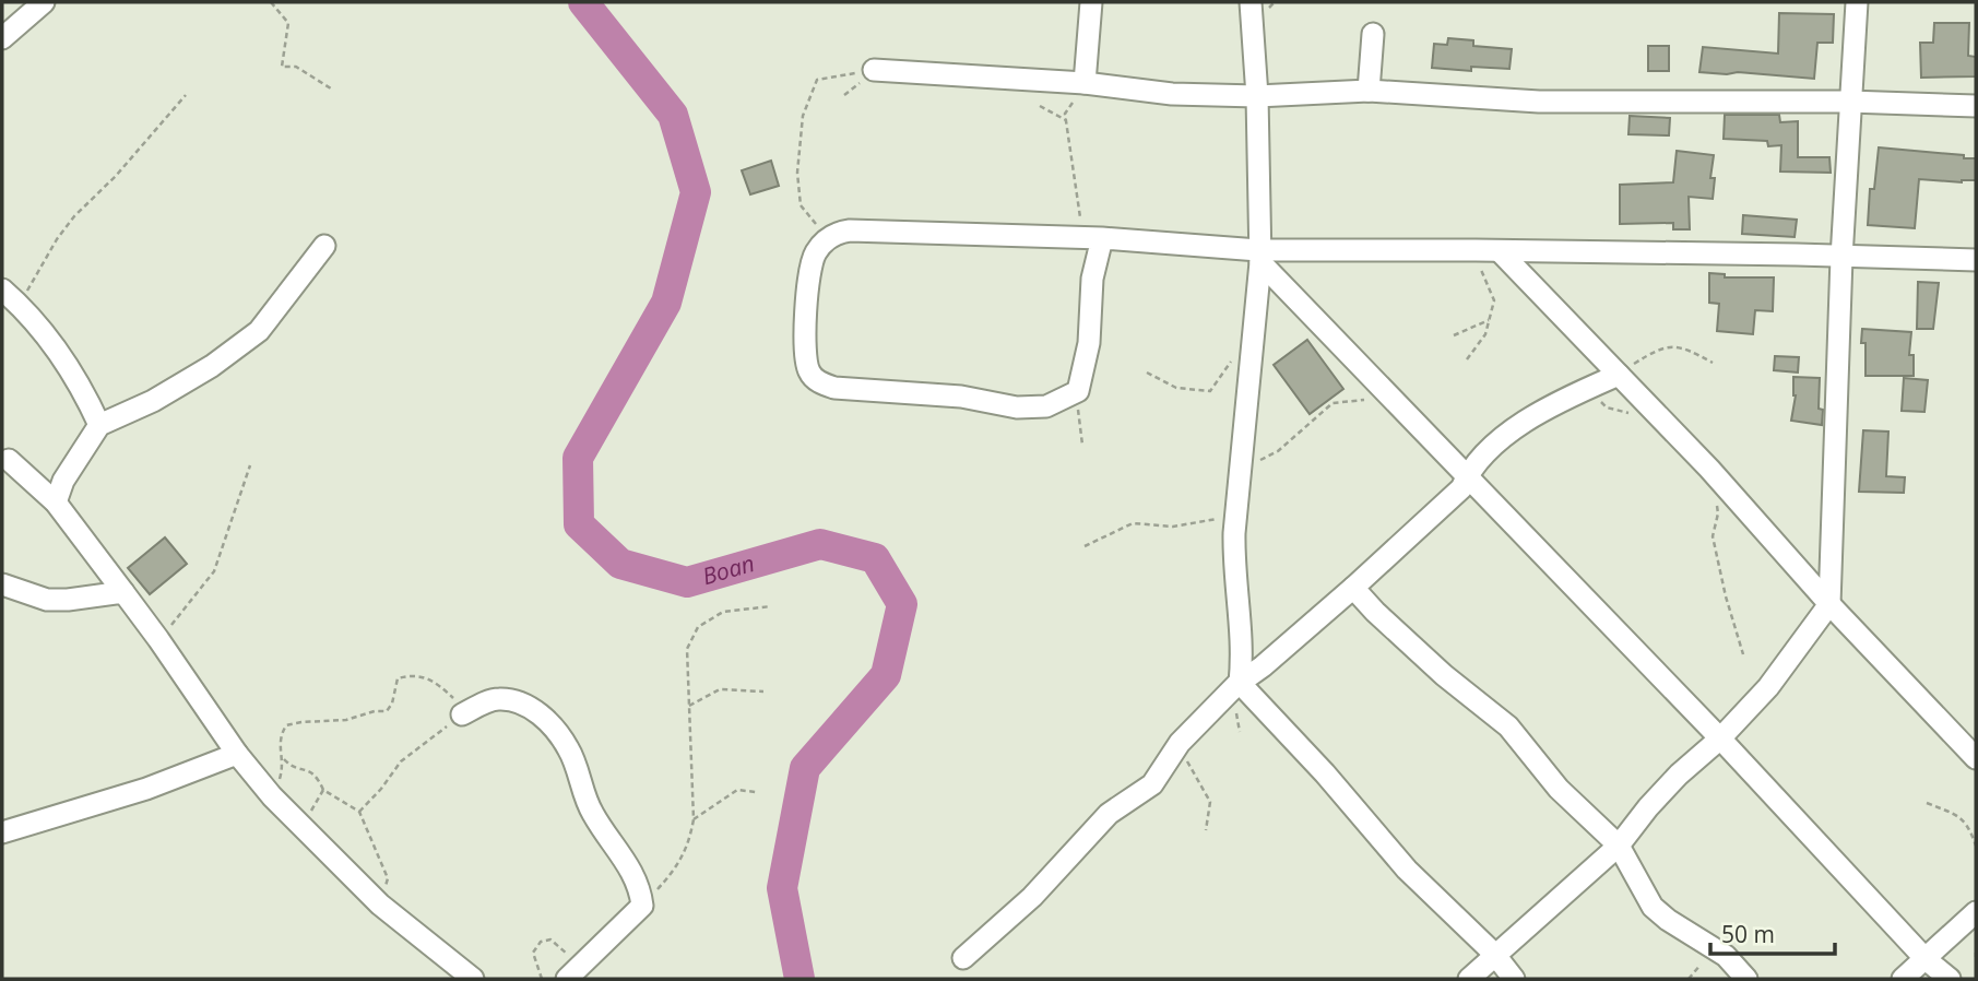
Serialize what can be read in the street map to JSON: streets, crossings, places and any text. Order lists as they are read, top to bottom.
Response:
{
  "water": ["Boan"],
  "scale_bar": "50 m"
}
